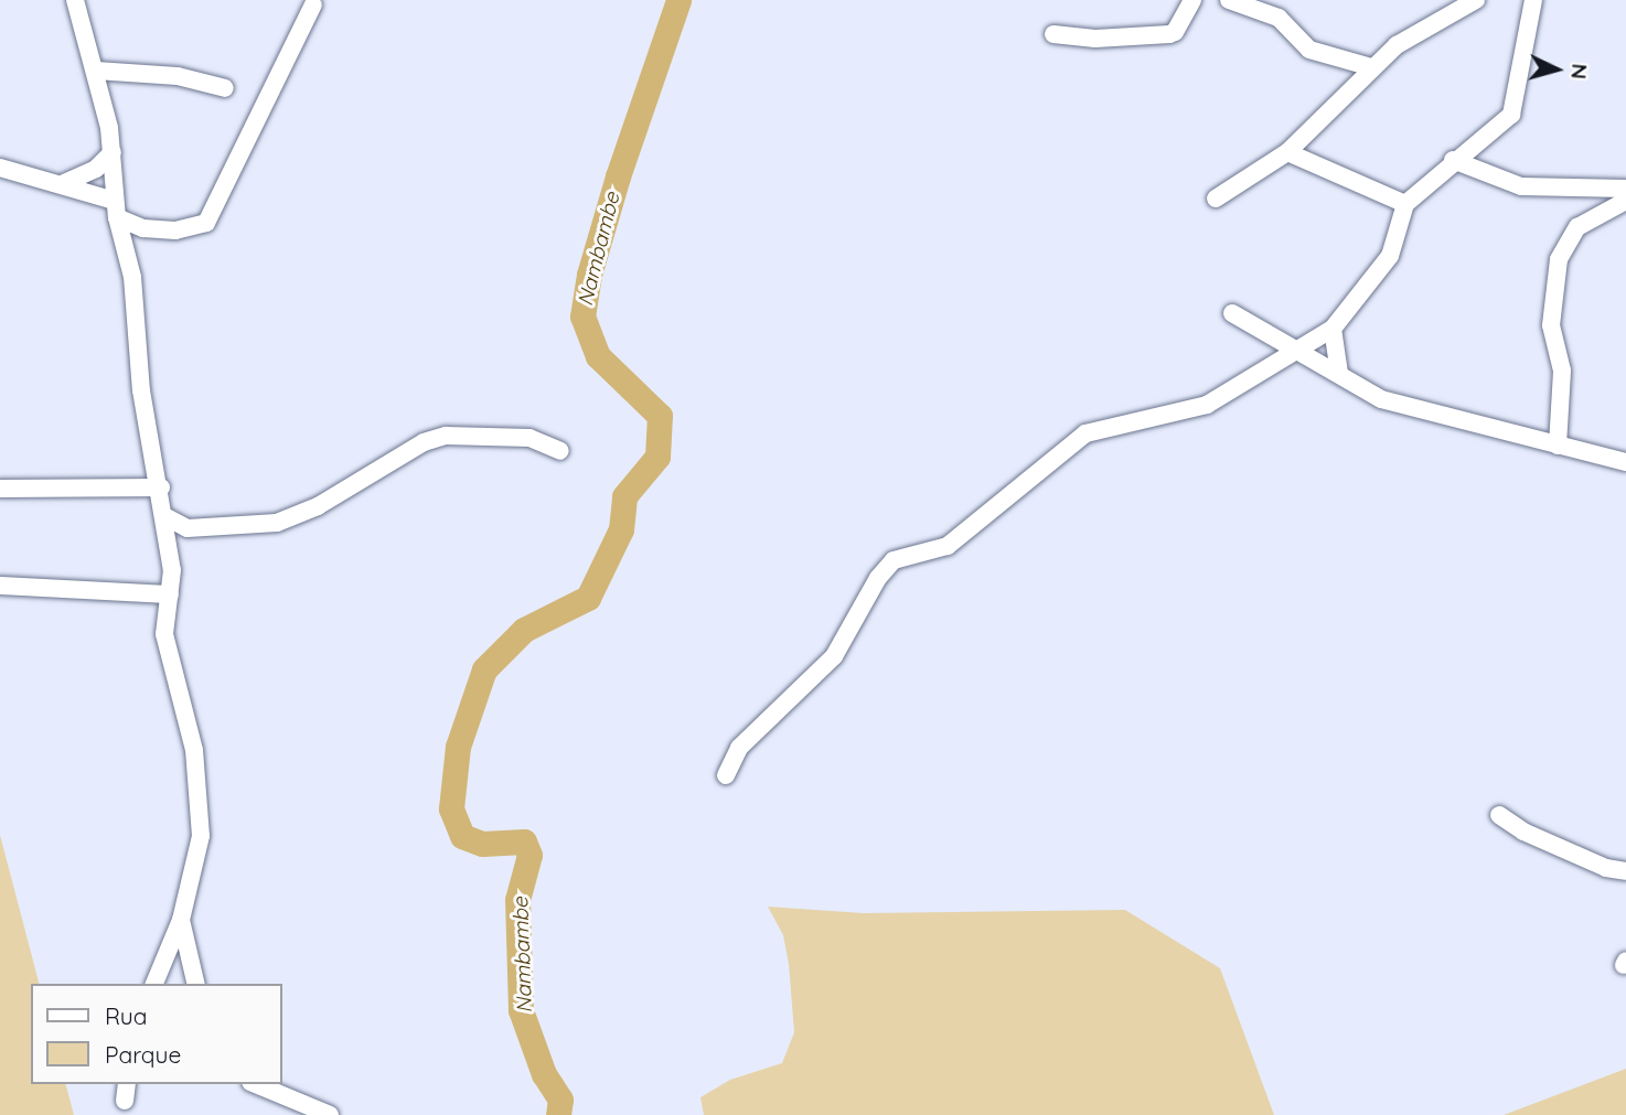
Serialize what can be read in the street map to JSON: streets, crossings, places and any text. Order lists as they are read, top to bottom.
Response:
{
  "water": ["Nambambe"],
  "legend": ["Rua", "Parque"],
  "north": "right"
}
